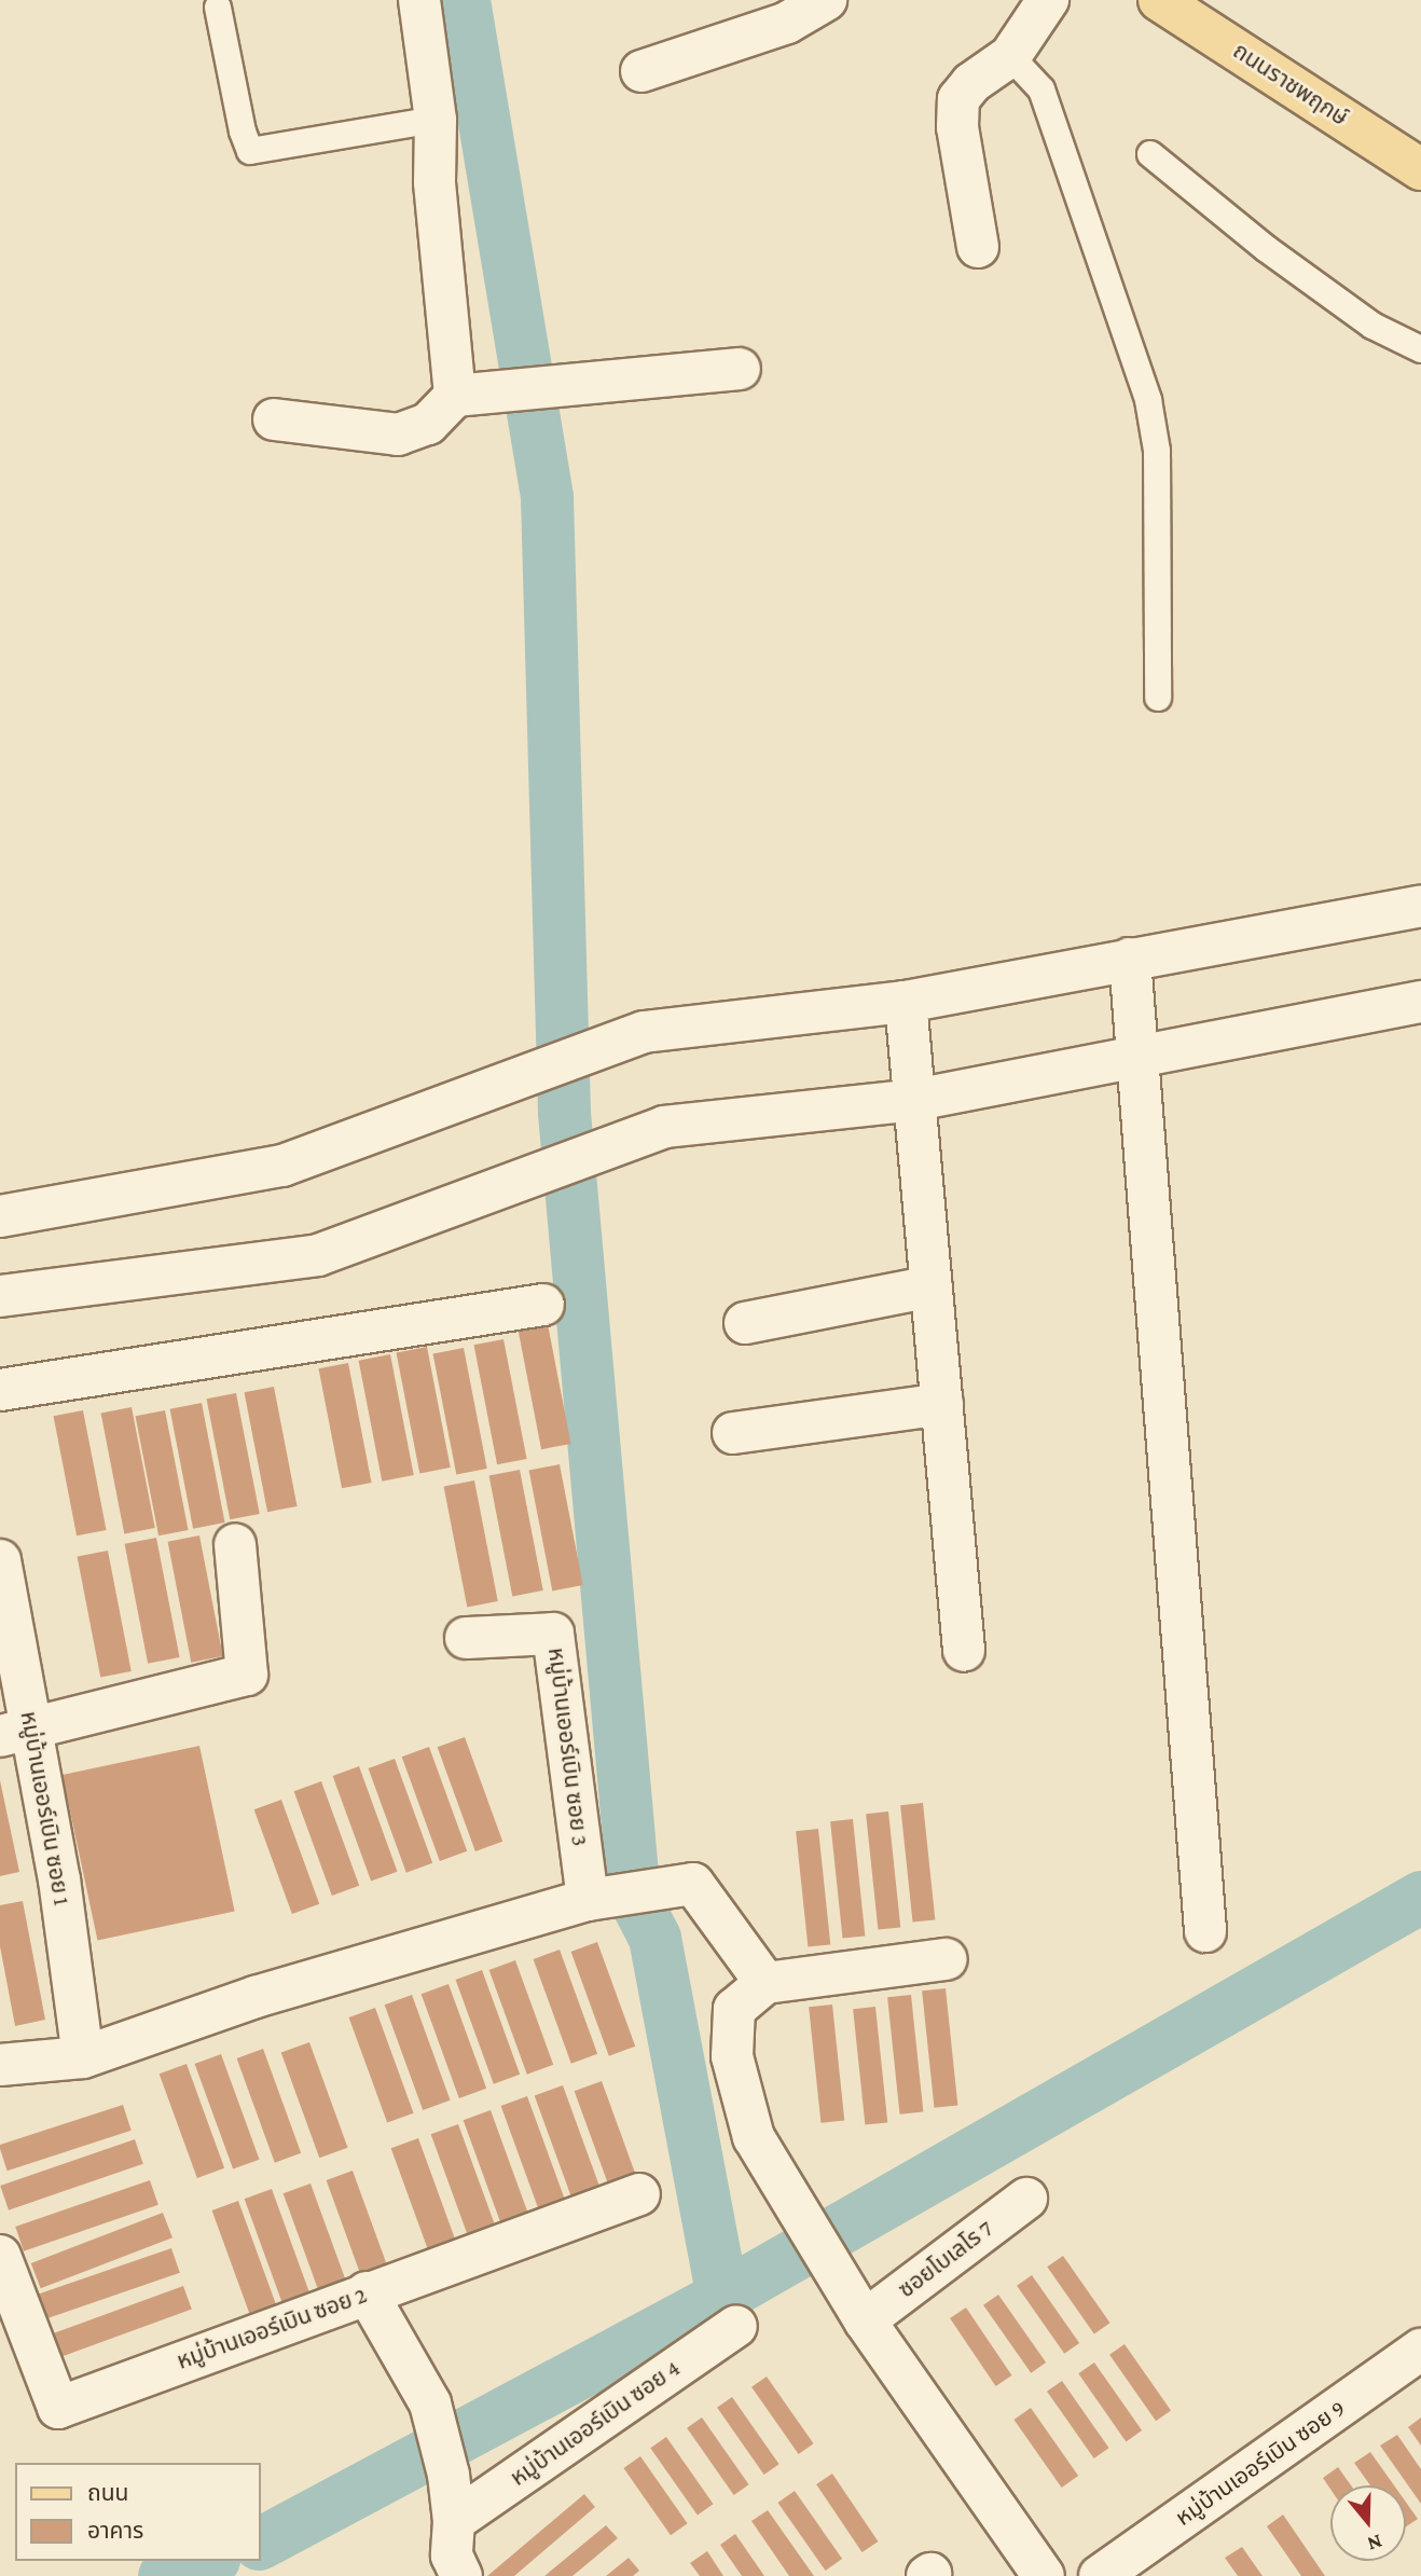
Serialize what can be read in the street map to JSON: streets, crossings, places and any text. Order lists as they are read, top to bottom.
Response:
{
  "streets": {
    "main road": ["ถนนราชพฤกษ์"],
    "street": [
      "หมู่บ้านเออร์เบิน ซอย 3",
      "หมู่บ้านเออร์เบิน ซอย 1",
      "ซอยโบเลโร 7",
      "หมู่บ้านเออร์เบิน ซอย 2",
      "หมู่บ้านเออร์เบิน ซอย 4",
      "หมู่บ้านเออร์เบิน ซอย 9"
    ]
  },
  "legend": ["ถนน", "อาคาร"],
  "north": "bottom"
}
